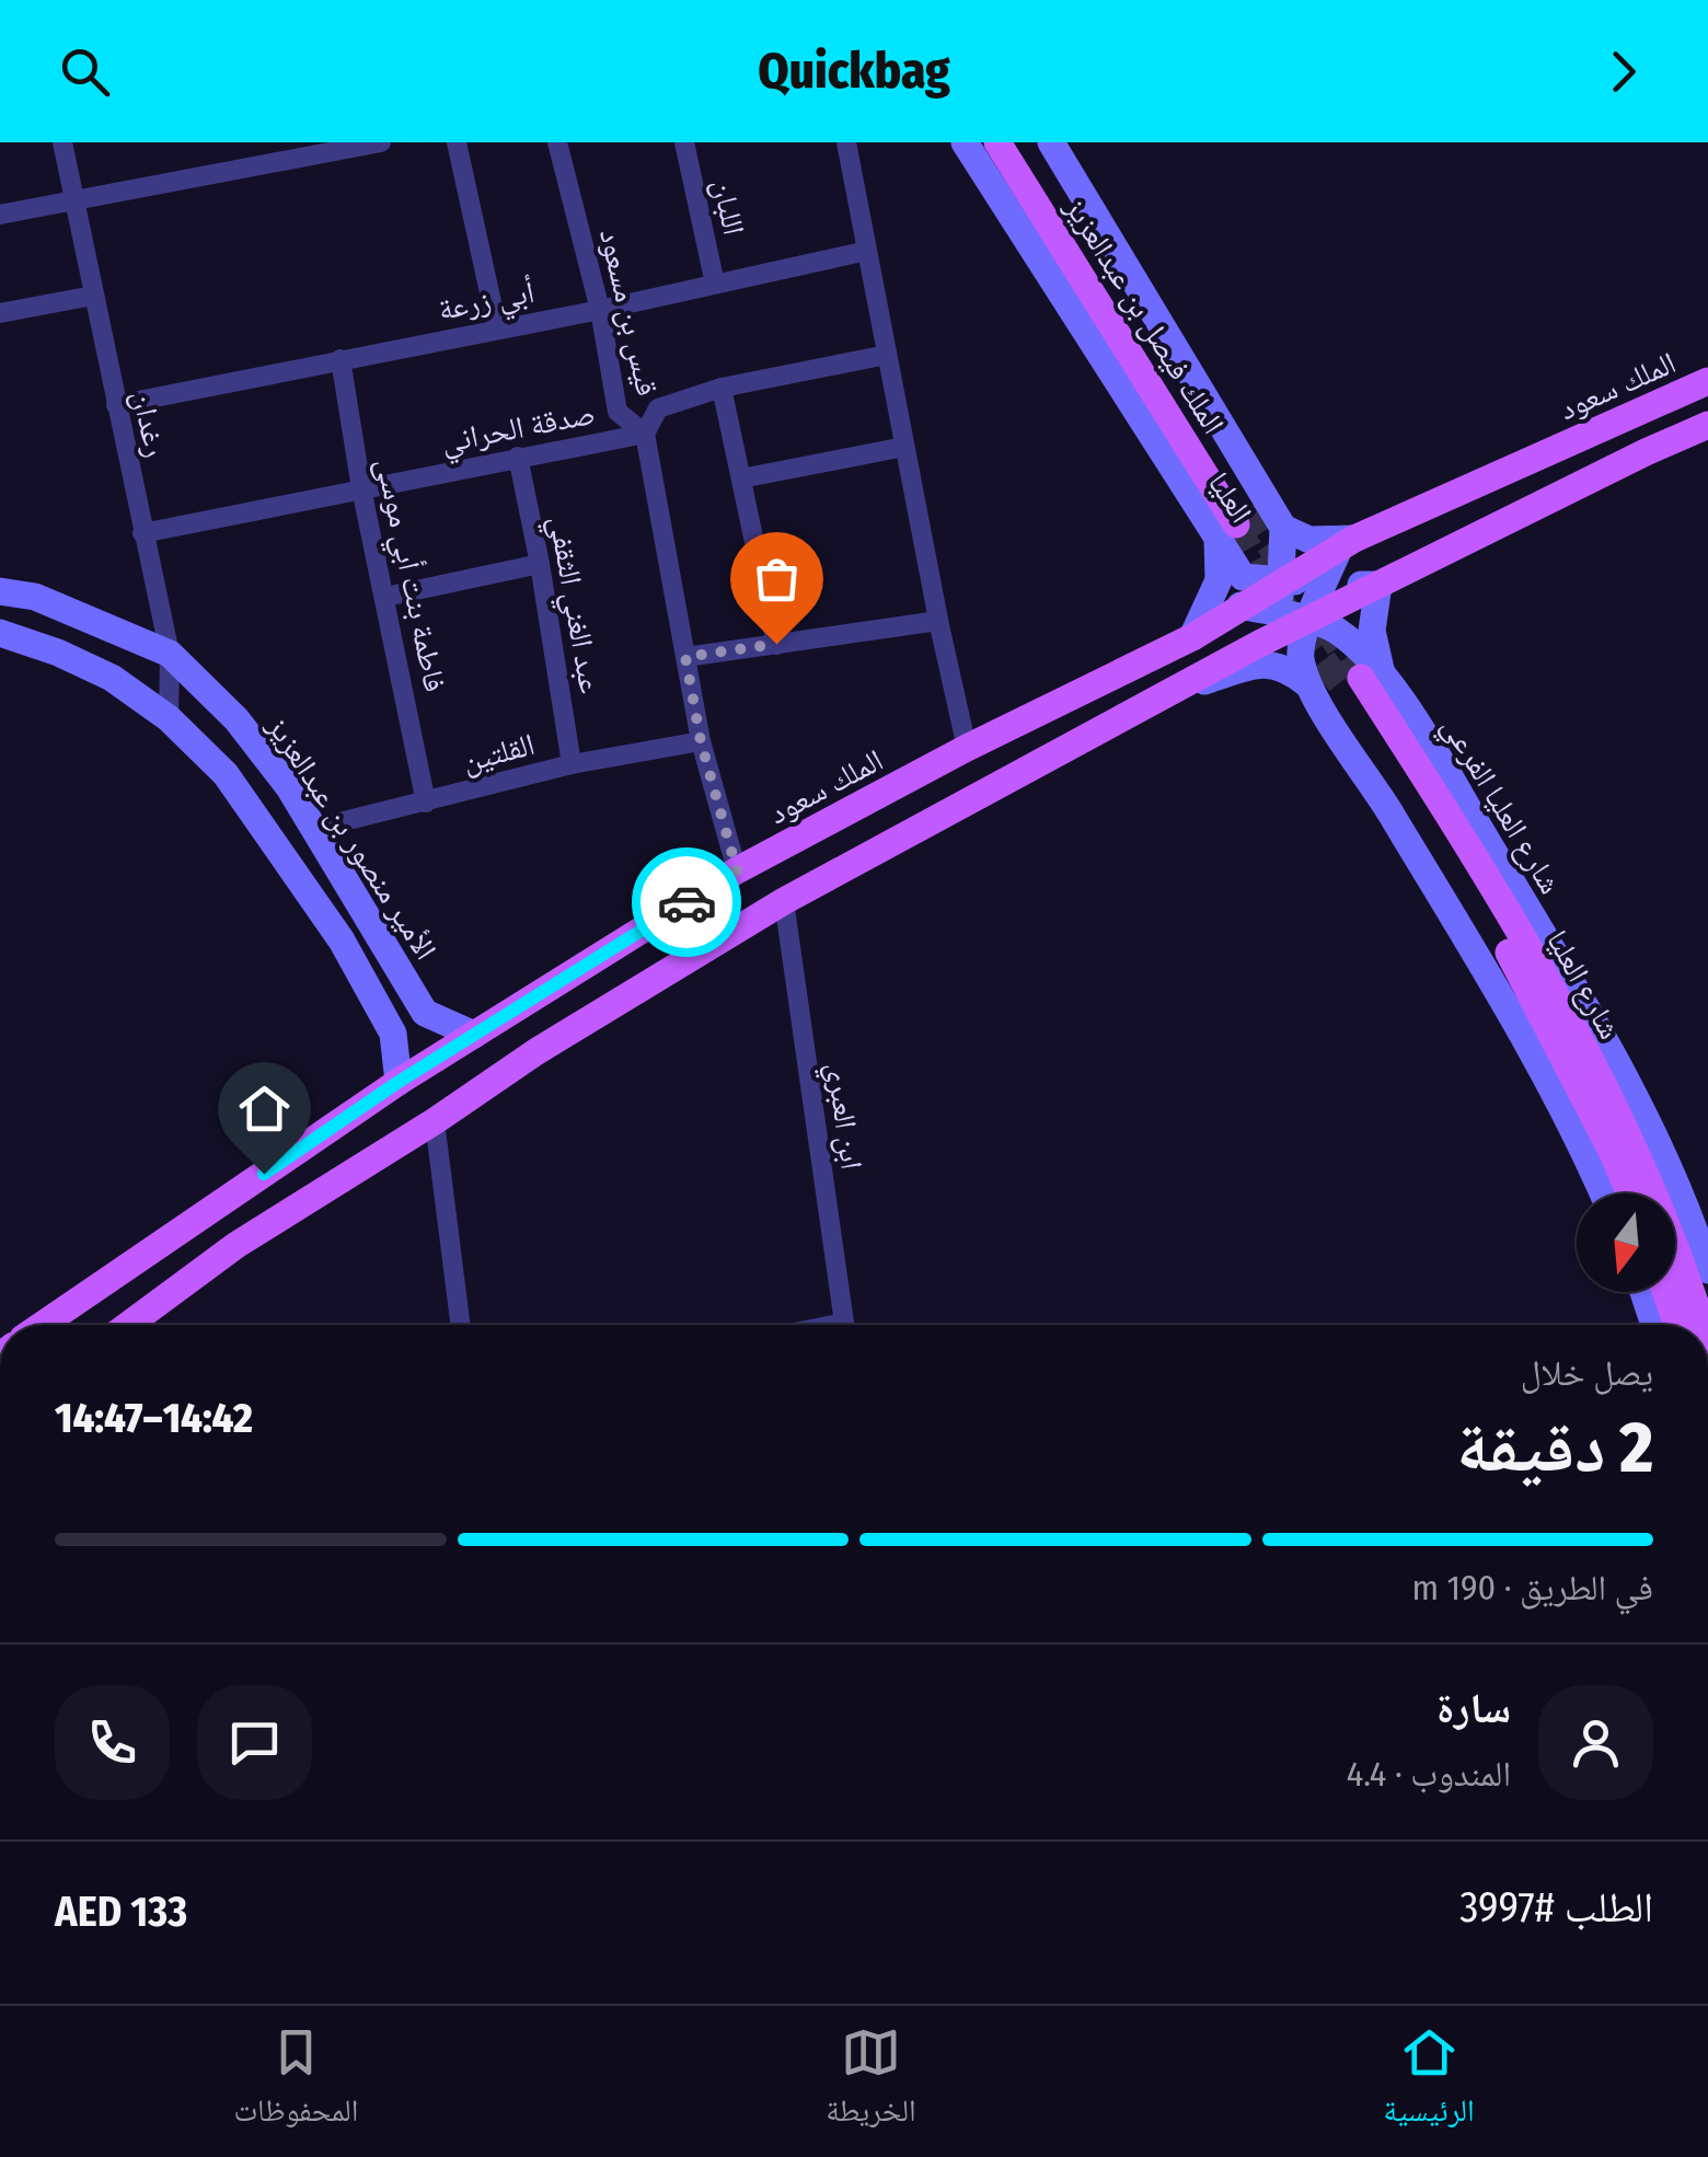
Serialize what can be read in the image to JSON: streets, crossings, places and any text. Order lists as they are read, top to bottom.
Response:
{
  "streets": {
    "main road": ["الملك فيصل بن عبدالعزيز", "الملك سعود", "شارع العليا"],
    "street": [
      "اللبان",
      "أبي زرعة",
      "قيس بن مسعود",
      "رغدان",
      "صدقة الحراني",
      "العليا",
      "فاطمة بنت أبي موسى",
      "عبد الغني الثقفي",
      "القلتين",
      "شارع العليا الفرعي",
      "الأمير منصور بن عبدالعزيز",
      "ابن العبري"
    ]
  },
  "crossings": [
    ["اللبان", "أبي زرعة"],
    ["أبي زرعة", "قيس بن مسعود"],
    ["أبي زرعة", "رغدان"],
    ["أبي زرعة", "فاطمة بنت أبي موسى"],
    ["قيس بن مسعود", "الملك سعود"],
    ["قيس بن مسعود", "صدقة الحراني"],
    ["قيس بن مسعود", "القلتين"],
    ["الملك فيصل بن عبدالعزيز", "العليا"],
    ["الملك سعود", "العليا"],
    ["الملك سعود", "الأمير منصور بن عبدالعزيز"],
    ["رغدان", "صدقة الحراني"],
    ["رغدان", "الأمير منصور بن عبدالعزيز"],
    ["صدقة الحراني", "فاطمة بنت أبي موسى"],
    ["صدقة الحراني", "عبد الغني الثقفي"],
    ["العليا", "شارع العليا الفرعي"],
    ["فاطمة بنت أبي موسى", "القلتين"],
    ["عبد الغني الثقفي", "القلتين"],
    ["القلتين", "الأمير منصور بن عبدالعزيز"],
    ["شارع العليا الفرعي", "شارع العليا"]
  ],
  "north": "bottom",
  "page": {
    "header": "Quickbag",
    "heading": ["2 دقيقة", "يصل خلال", "14:42–14:47"],
    "panel": [
      "سارة",
      "المندوب · 4.4",
      "الطلب #3997",
      "AED 133"
    ],
    "bar": "في الطريق · 190 m",
    "tabs": ["الرئيسية", "الخريطة", "المحفوظات"]
  }
}
